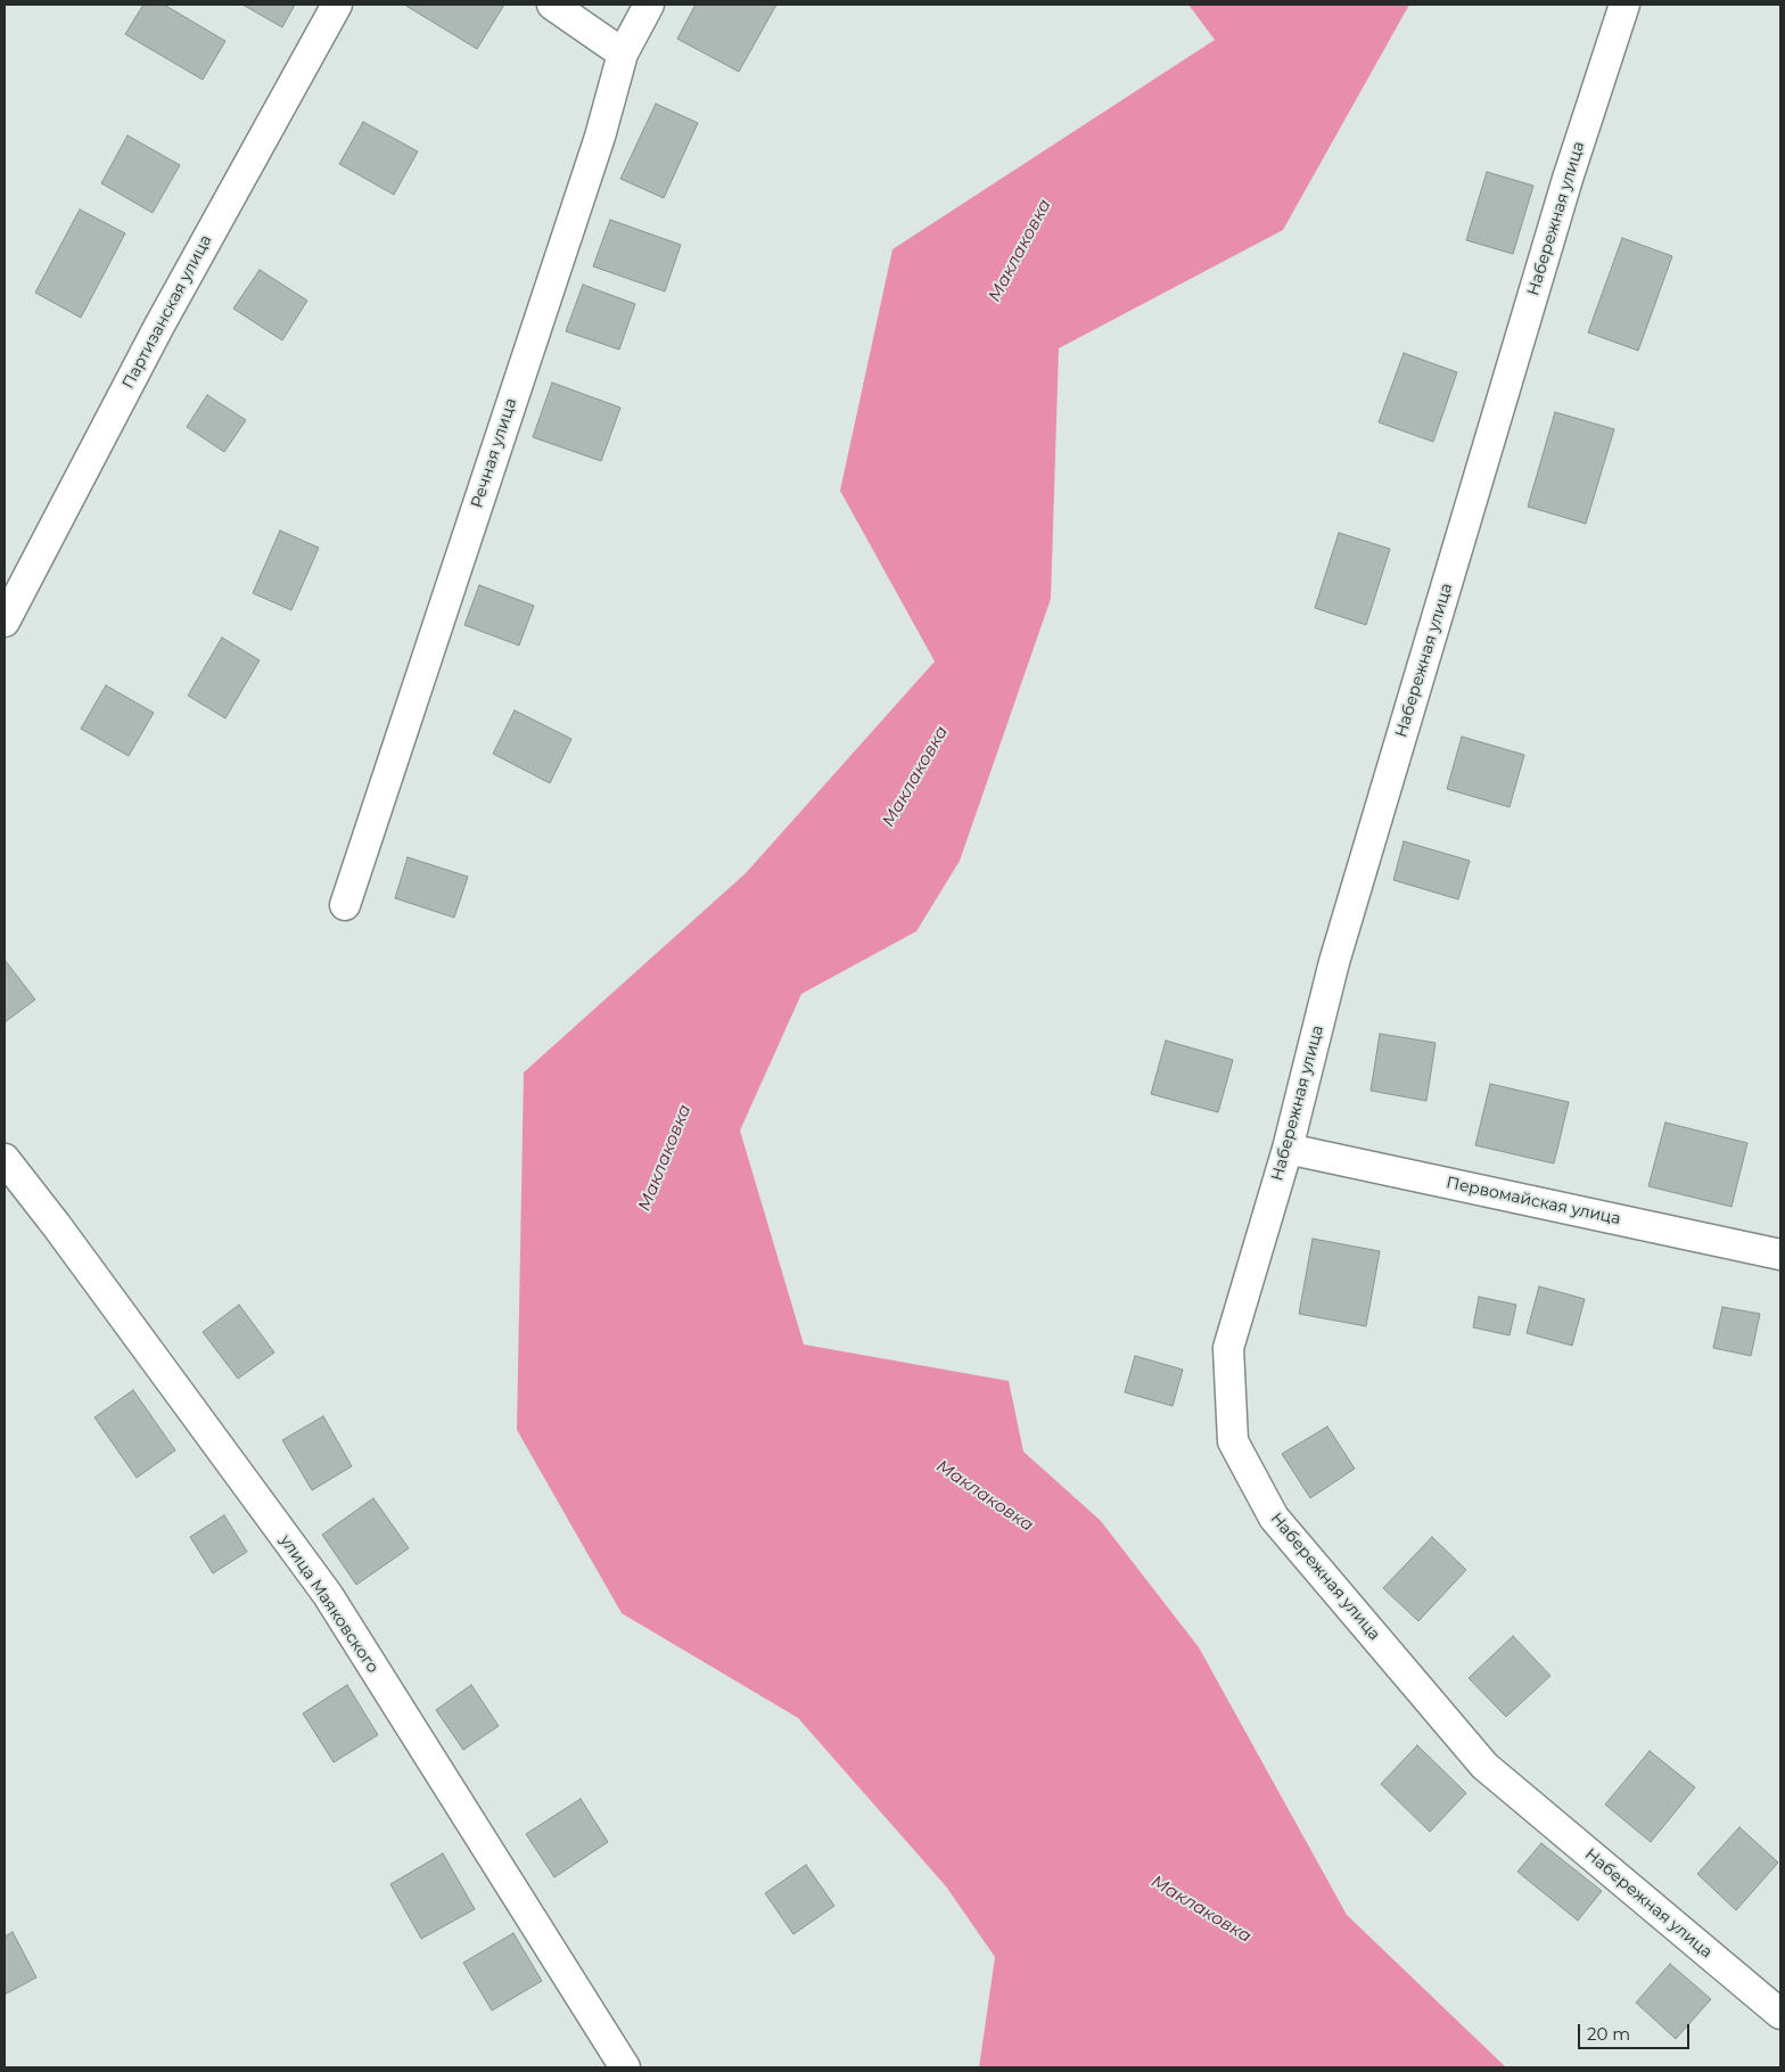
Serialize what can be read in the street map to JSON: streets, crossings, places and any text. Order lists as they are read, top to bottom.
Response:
{
  "streets": {
    "street": [
      "Набережная улица",
      "Партизанская улица",
      "Речная улица",
      "Первомайская улица",
      "улица Маяковского"
    ]
  },
  "crossings": [
    ["Набережная улица", "Первомайская улица"]
  ],
  "water": ["Маклаковка"],
  "scale_bar": "20 m"
}
